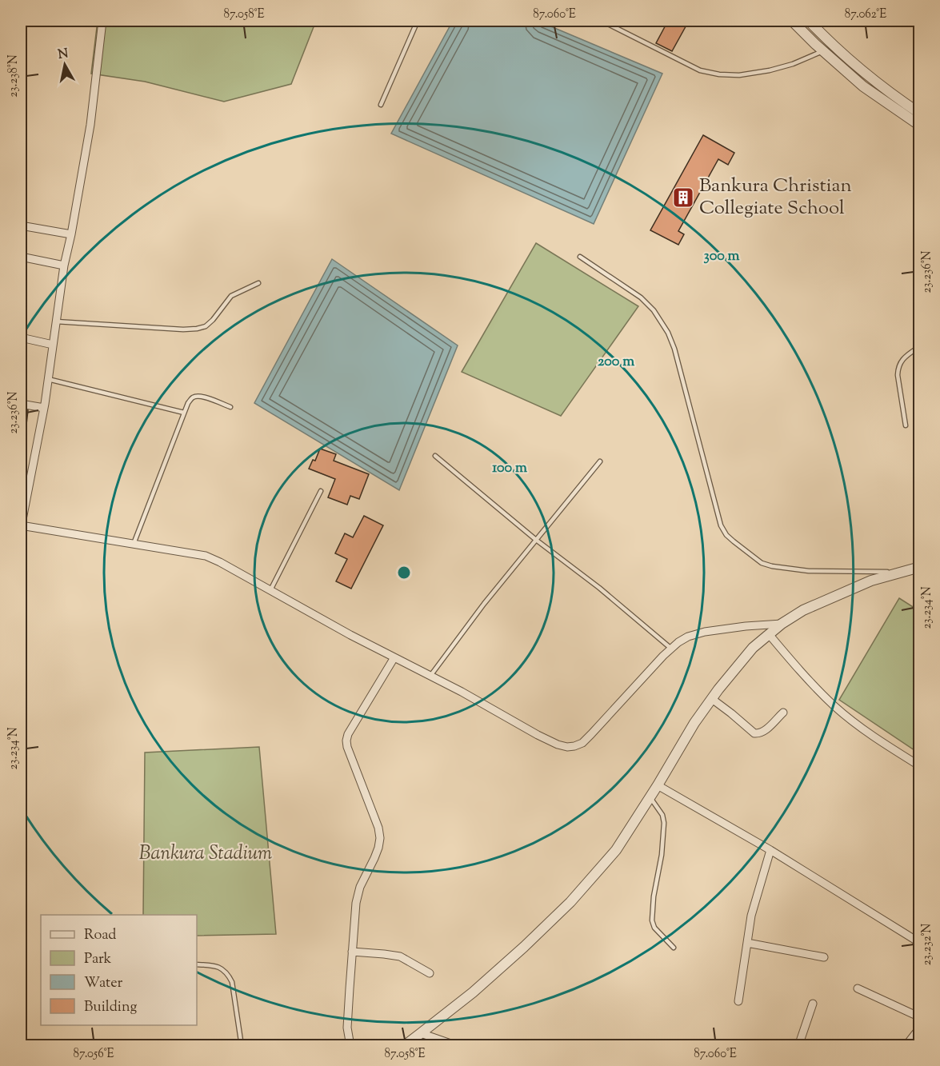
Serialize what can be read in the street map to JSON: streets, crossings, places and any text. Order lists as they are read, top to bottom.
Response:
{
  "parks": ["Bankura Stadium"],
  "places": {
    "building": ["Bankura Christian Collegiate School"]
  },
  "legend": [
    "Road",
    "Park",
    "Water",
    "Building"
  ],
  "north": "top",
  "coordinates": [
    "87.058°E",
    "87.060°E",
    "87.062°E",
    "23.238°N",
    "23.236°N",
    "23.234°N",
    "23.232°N",
    "87.056°E"
  ],
  "rings": ["300 m", "200 m", "100 m"]
}
